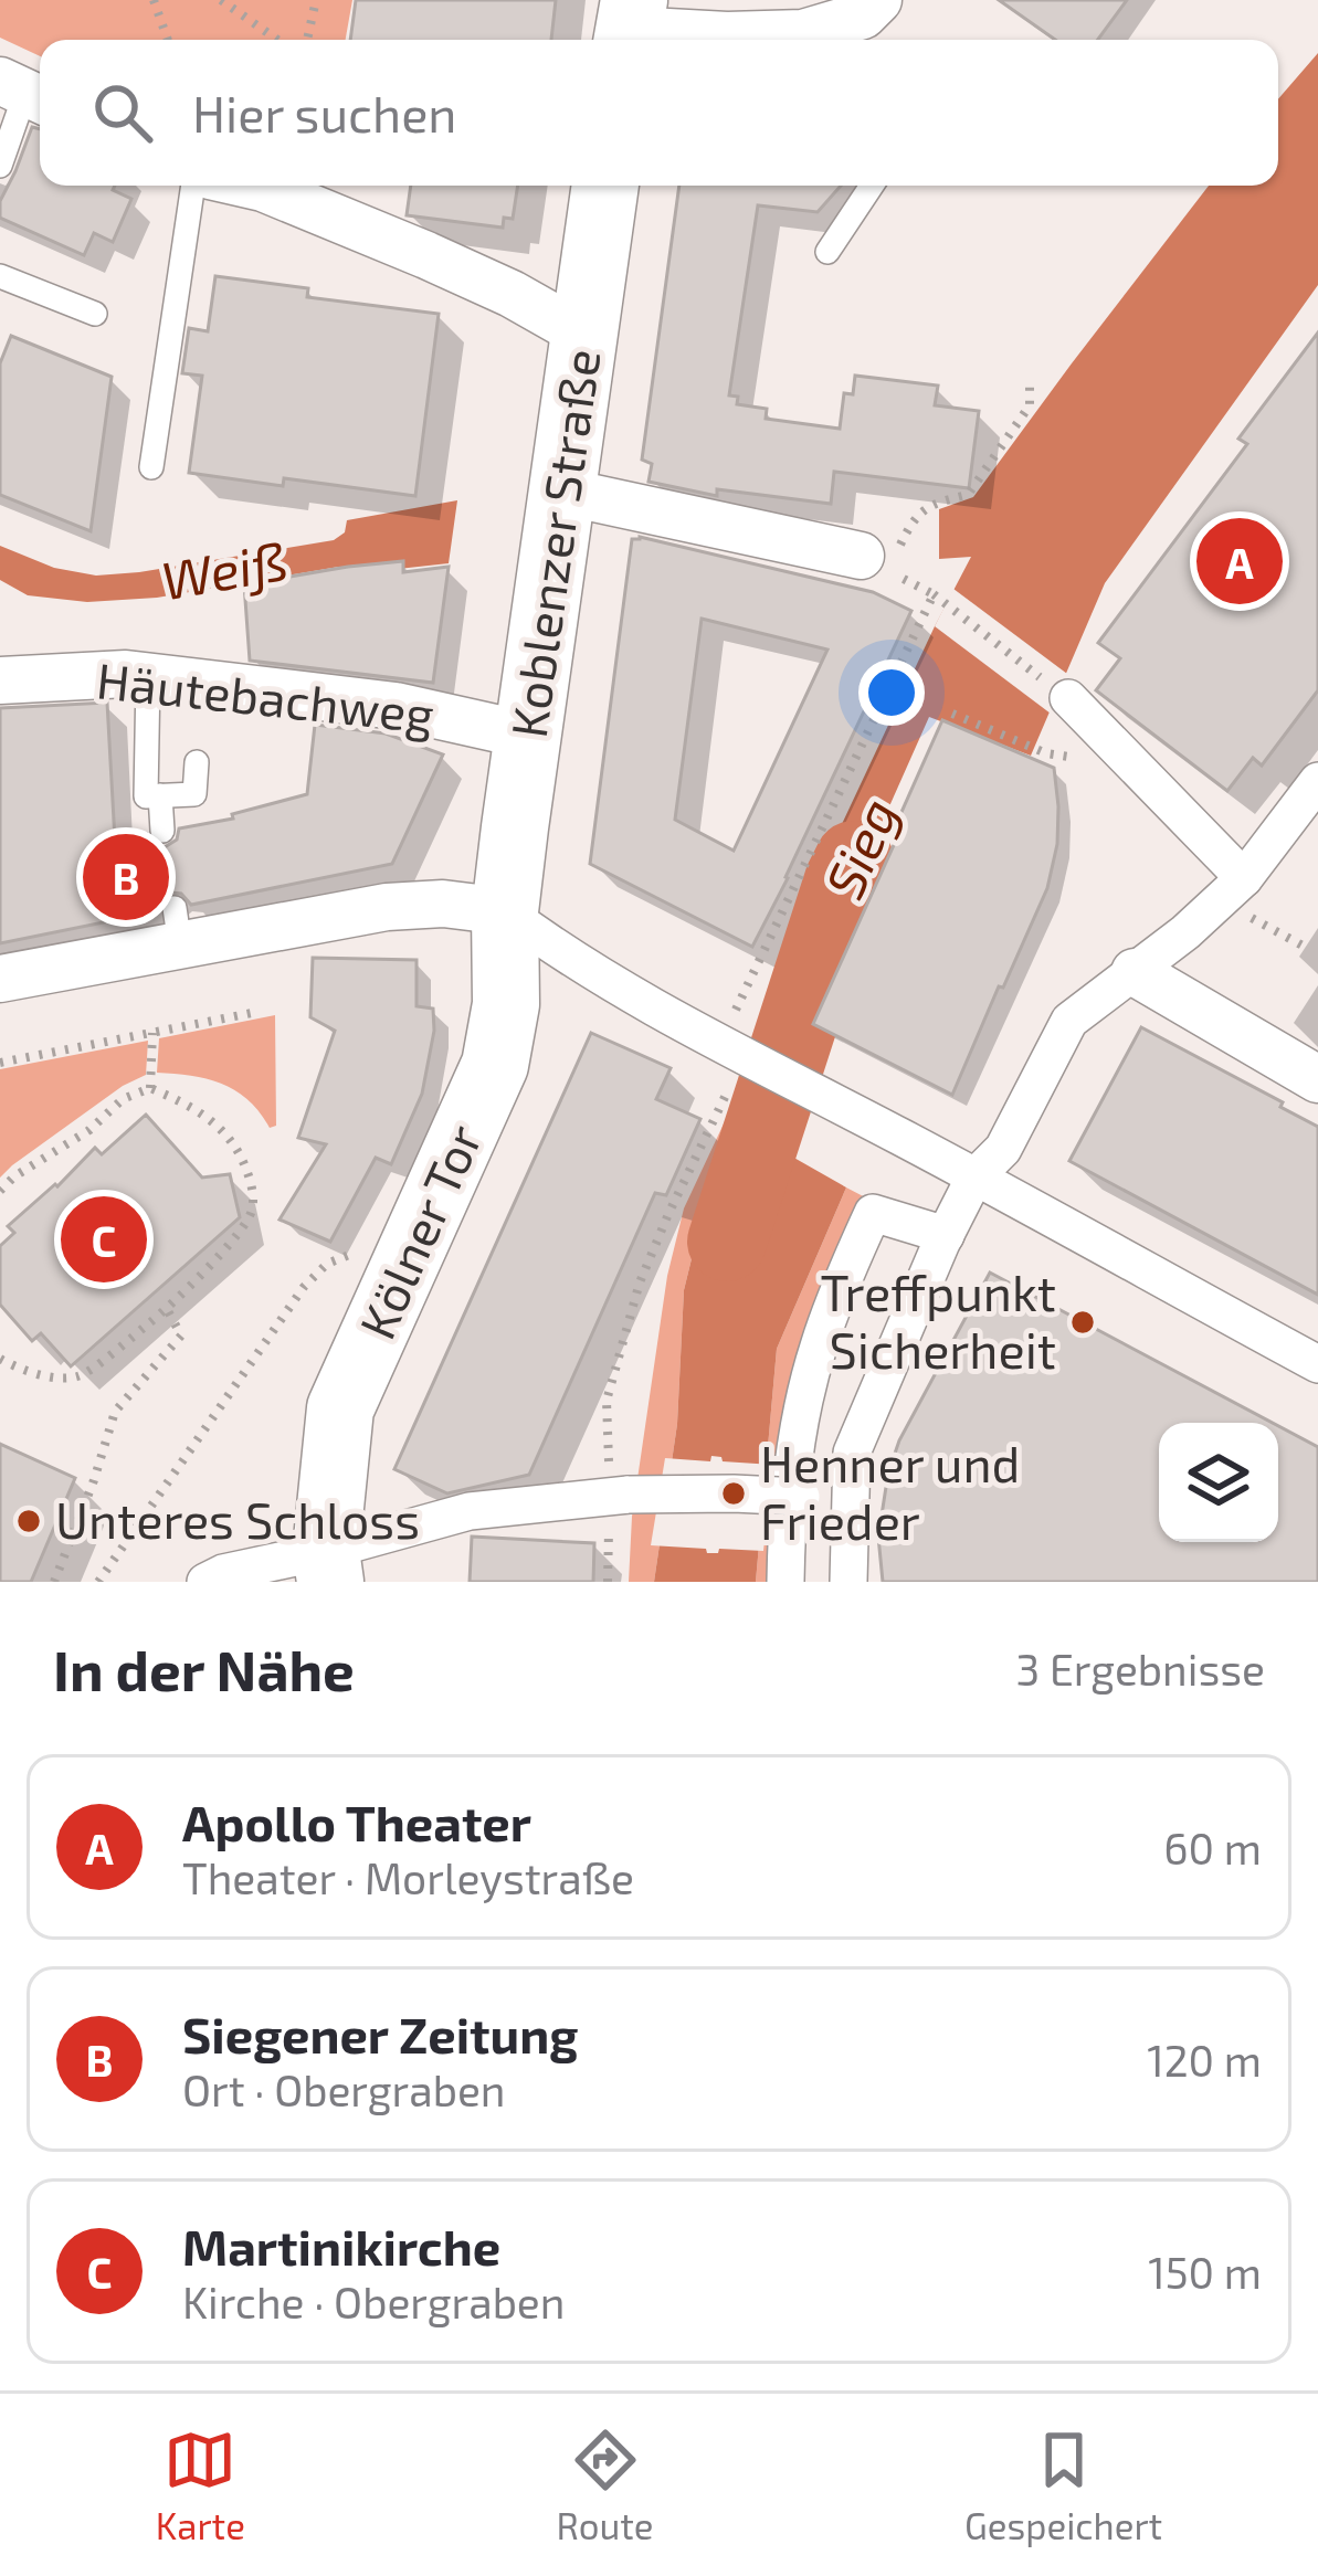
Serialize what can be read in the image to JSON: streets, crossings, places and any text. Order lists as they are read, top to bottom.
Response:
{
  "streets": {
    "main road": ["Koblenzer Straße", "Kölner Tor"],
    "street": ["Häutebachweg"]
  },
  "crossings": [
    ["Koblenzer Straße", "Häutebachweg"],
    ["Koblenzer Straße", "Kölner Tor"]
  ],
  "water": ["Weiß", "Sieg"],
  "places": ["Treffpunkt Sicherheit", "Henner und Frieder", "Unteres Schloss"],
  "page": {
    "search": "Hier suchen",
    "pins": ["A", "B", "C"],
    "heading": ["In der Nähe", "3 Ergebnisse"],
    "list": [
      {
        "mark": "A",
        "name": "Apollo Theater",
        "note": "Theater · Morleystraße",
        "value": "60 m"
      },
      {
        "mark": "B",
        "name": "Siegener Zeitung",
        "note": "Ort · Obergraben",
        "value": "120 m"
      },
      {
        "mark": "C",
        "name": "Martinikirche",
        "note": "Kirche · Obergraben",
        "value": "150 m"
      }
    ],
    "nav": ["Karte", "Route", "Gespeichert"]
  }
}
